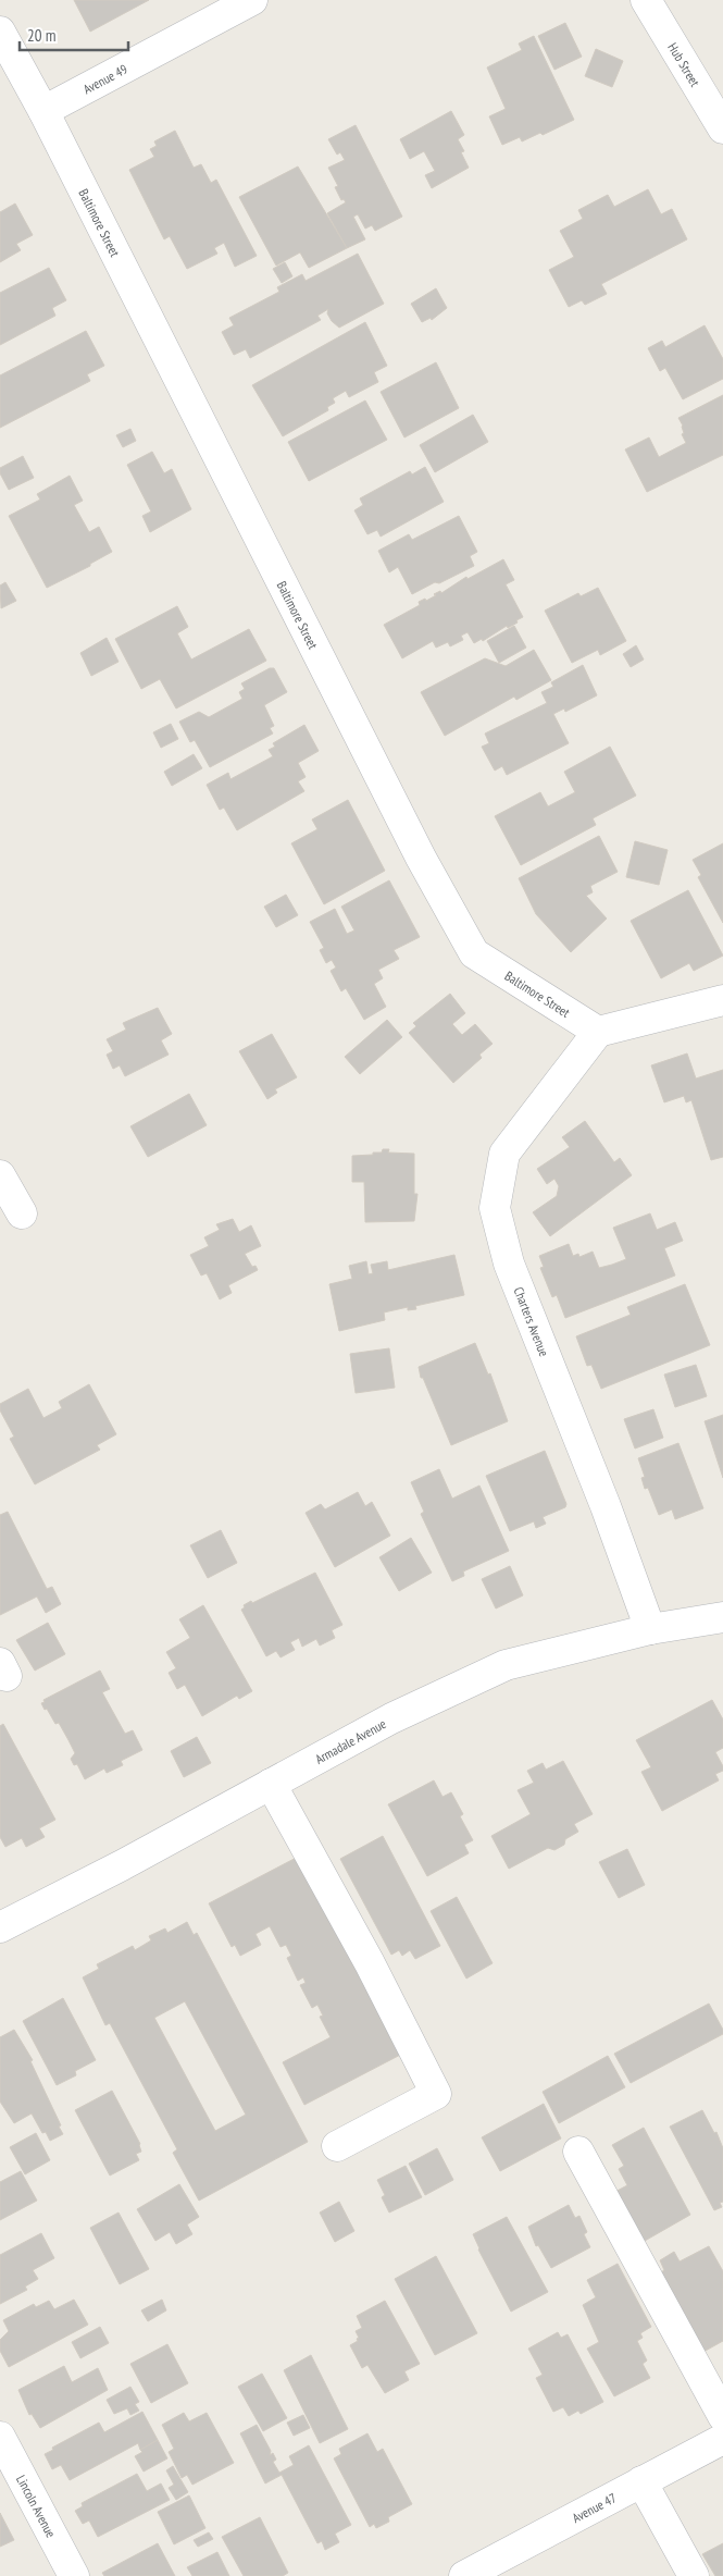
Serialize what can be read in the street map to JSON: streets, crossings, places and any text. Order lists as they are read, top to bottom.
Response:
{
  "streets": {
    "street": [
      "Hub Street",
      "Avenue 49",
      "Baltimore Street",
      "Charters Avenue",
      "Armadale Avenue",
      "Lincoln Avenue",
      "Avenue 47"
    ]
  },
  "crossings": [
    ["Avenue 49", "Baltimore Street"],
    ["Baltimore Street", "Charters Avenue"],
    ["Charters Avenue", "Armadale Avenue"]
  ],
  "scale_bar": "20 m"
}
